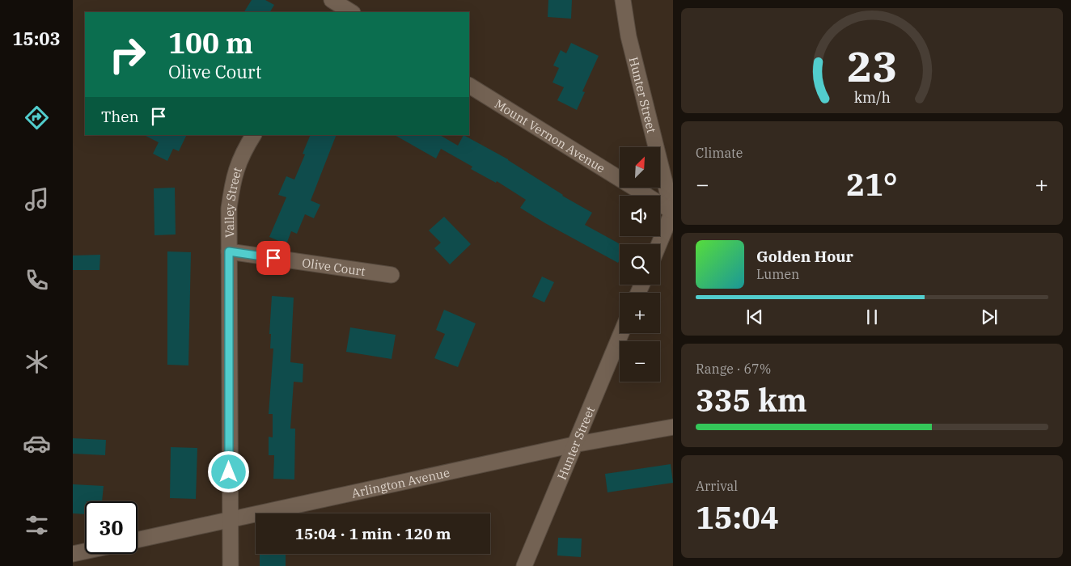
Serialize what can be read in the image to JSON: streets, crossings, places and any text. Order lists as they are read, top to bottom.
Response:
{
  "streets": {
    "street": [
      "Hunter Street",
      "Mount Vernon Avenue",
      "Valley Street",
      "Olive Court",
      "Arlington Avenue"
    ]
  },
  "crossings": [
    ["Hunter Street", "Mount Vernon Avenue"],
    ["Hunter Street", "Arlington Avenue"],
    ["Valley Street", "Olive Court"],
    ["Valley Street", "Arlington Avenue"]
  ],
  "north": "top right",
  "page": {
    "tabs": "15:03",
    "turn": ["100 m", "Olive Court"],
    "then": "Then",
    "tile": [
      "Climate",
      ["Range · 67%", "335 km"],
      ["Arrival", "15:04"]
    ],
    "map_buttons": ["+", "−"],
    "heat": ["−", "21°", "+"],
    "song": ["Golden Hour", "Lumen"],
    "limit": "30",
    "trip": "15:04 · 1 min · 120 m",
    "gauge": ["23", "km/h"]
  }
}
